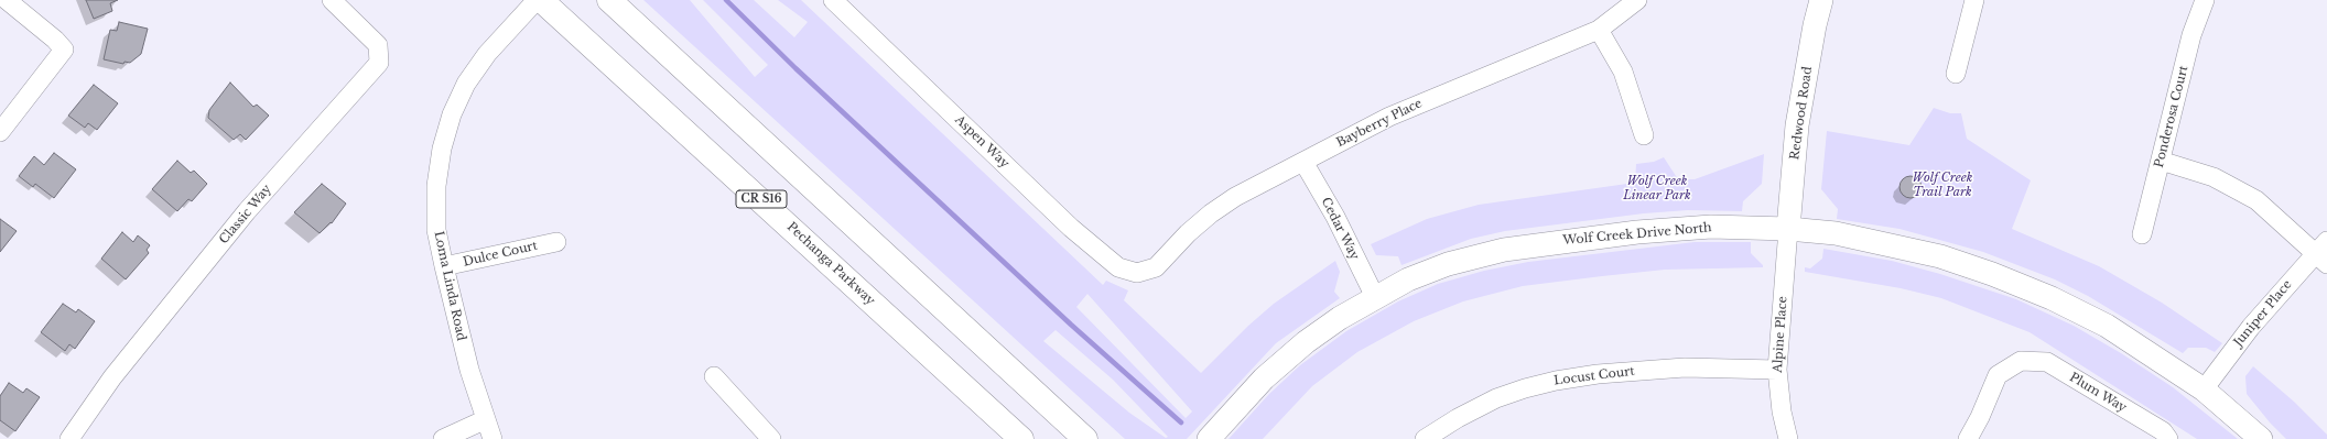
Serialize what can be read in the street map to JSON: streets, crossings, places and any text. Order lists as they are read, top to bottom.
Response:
{
  "streets": {
    "main road": ["CR S16", "Pechanga Parkway"],
    "street": [
      "Redwood Road",
      "Ponderosa Court",
      "Bayberry Place",
      "Aspen Way",
      "Classic Way",
      "Cedar Way",
      "Wolf Creek Drive North",
      "Dulce Court",
      "Loma Linda Road",
      "Juniper Place",
      "Alpine Place",
      "Locust Court",
      "Plum Way"
    ]
  },
  "crossings": [
    ["Redwood Road", "Wolf Creek Drive North"],
    ["Redwood Road", "Alpine Place"],
    ["Bayberry Place", "Aspen Way"],
    ["Bayberry Place", "Cedar Way"],
    ["Cedar Way", "Wolf Creek Drive North"],
    ["Wolf Creek Drive North", "Juniper Place"],
    ["Wolf Creek Drive North", "Alpine Place"],
    ["Dulce Court", "Loma Linda Road"],
    ["Alpine Place", "Locust Court"]
  ],
  "parks": ["Wolf Creek Trail Park", "Wolf Creek Linear Park"]
}
